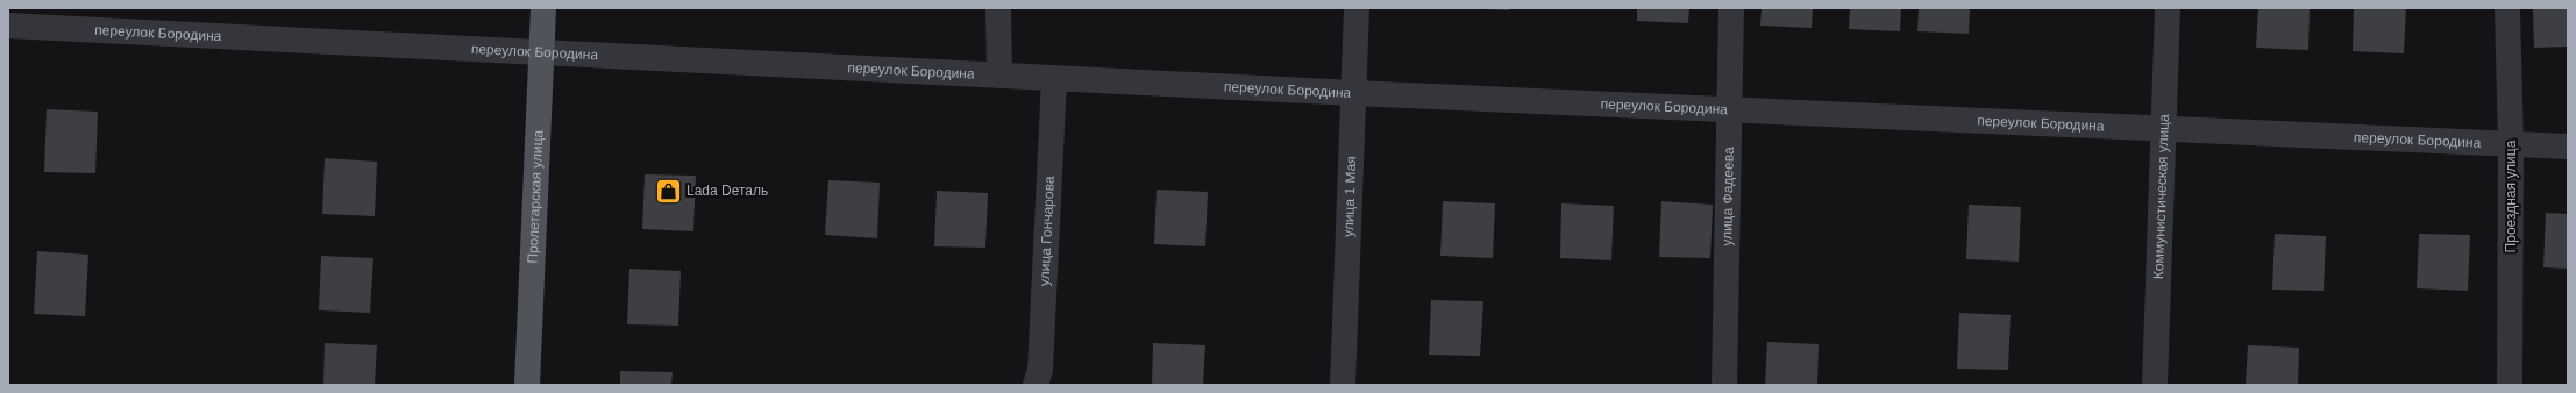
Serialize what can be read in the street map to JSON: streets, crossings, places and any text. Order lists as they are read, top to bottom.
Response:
{
  "streets": {
    "main road": ["Пролетарская улица"],
    "street": [
      "переулок Бородина",
      "улица 1 Мая",
      "улица Фадеева",
      "Коммунистическая улица",
      "Проездная улица",
      "улица Гончарова"
    ]
  },
  "crossings": [
    ["переулок Бородина", "Пролетарская улица"],
    ["переулок Бородина", "улица 1 Мая"],
    ["переулок Бородина", "улица Фадеева"],
    ["переулок Бородина", "Коммунистическая улица"],
    ["переулок Бородина", "Проездная улица"],
    ["переулок Бородина", "улица Гончарова"]
  ],
  "places": {
    "shop": ["Lada Dеталь"]
  }
}
